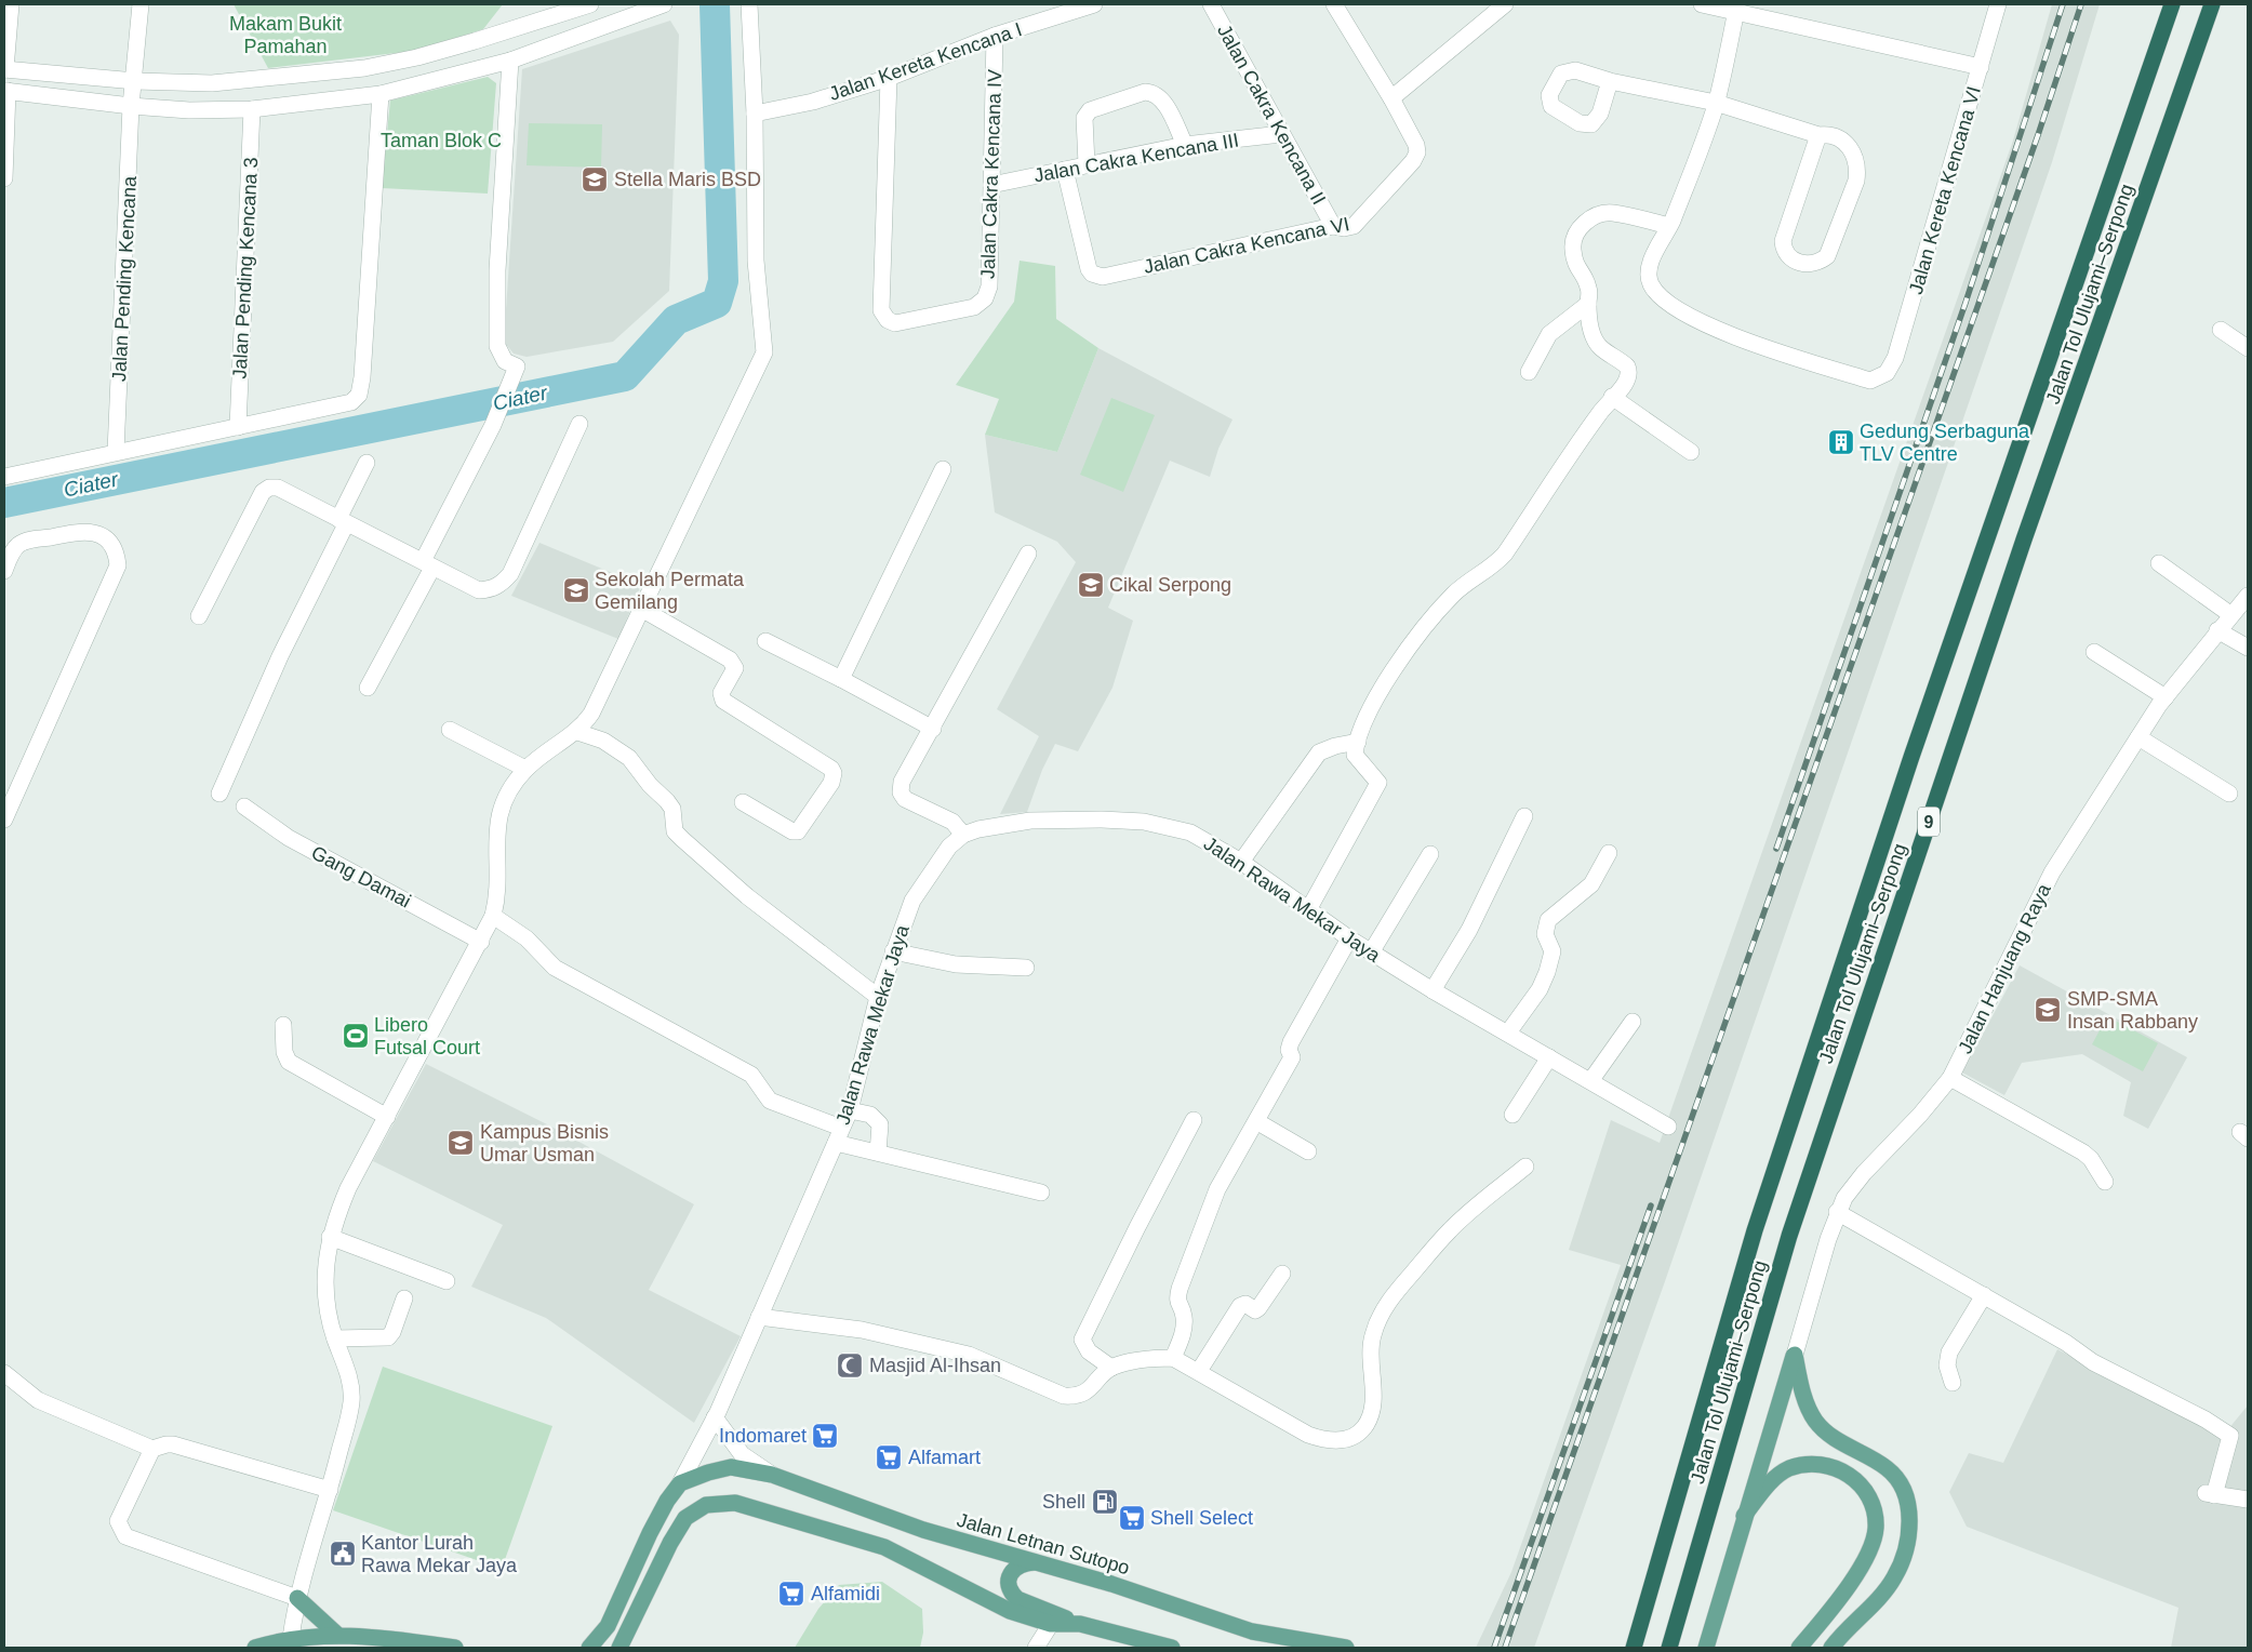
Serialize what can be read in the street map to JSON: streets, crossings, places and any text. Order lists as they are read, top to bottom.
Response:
{
  "streets": {
    "highway": ["Jalan Tol Ulujami–Serpong", "9"],
    "main road": ["Jalan Letnan Sutopo"],
    "street": [
      "Jalan Kereta Kencana I",
      "Jalan Cakra Kencana II",
      "Jalan Cakra Kencana III",
      "Jalan Cakra Kencana IV",
      "Jalan Kereta Kencana VI",
      "Jalan Cakra Kencana VI",
      "Jalan Pending Kencana 3",
      "Jalan Pending Kencana",
      "Gang Damai",
      "Jalan Rawa Mekar Jaya",
      "Jalan Hanjuang Raya"
    ]
  },
  "crossings": [
    ["Jalan Kereta Kencana I", "Jalan Cakra Kencana IV"],
    ["Jalan Cakra Kencana II", "Jalan Cakra Kencana III"],
    ["Jalan Cakra Kencana II", "Jalan Cakra Kencana VI"],
    ["Jalan Cakra Kencana III", "Jalan Cakra Kencana IV"],
    ["Jalan Cakra Kencana III", "Jalan Cakra Kencana VI"],
    ["Jalan Rawa Mekar Jaya", "Jalan Letnan Sutopo"]
  ],
  "water": ["Ciater"],
  "parks": ["Makam Bukit Pamahan", "Taman Blok C"],
  "places": {
    "school or university": [
      "Stella Maris BSD",
      "Cikal Serpong",
      "Sekolah Permata Gemilang",
      "SMP-SMA Insan Rabbany",
      "Kampus Bisnis Umar Usman"
    ],
    "building": ["Gedung Serbaguna TLV Centre"],
    "sports": ["Libero Futsal Court"],
    "mosque": ["Masjid Al-Ihsan"],
    "supermarket": [
      "Indomaret",
      "Alfamart",
      "Shell Select",
      "Alfamidi"
    ],
    "fuel station": ["Shell"],
    "public building": ["Kantor Lurah Rawa Mekar Jaya"]
  }
}
